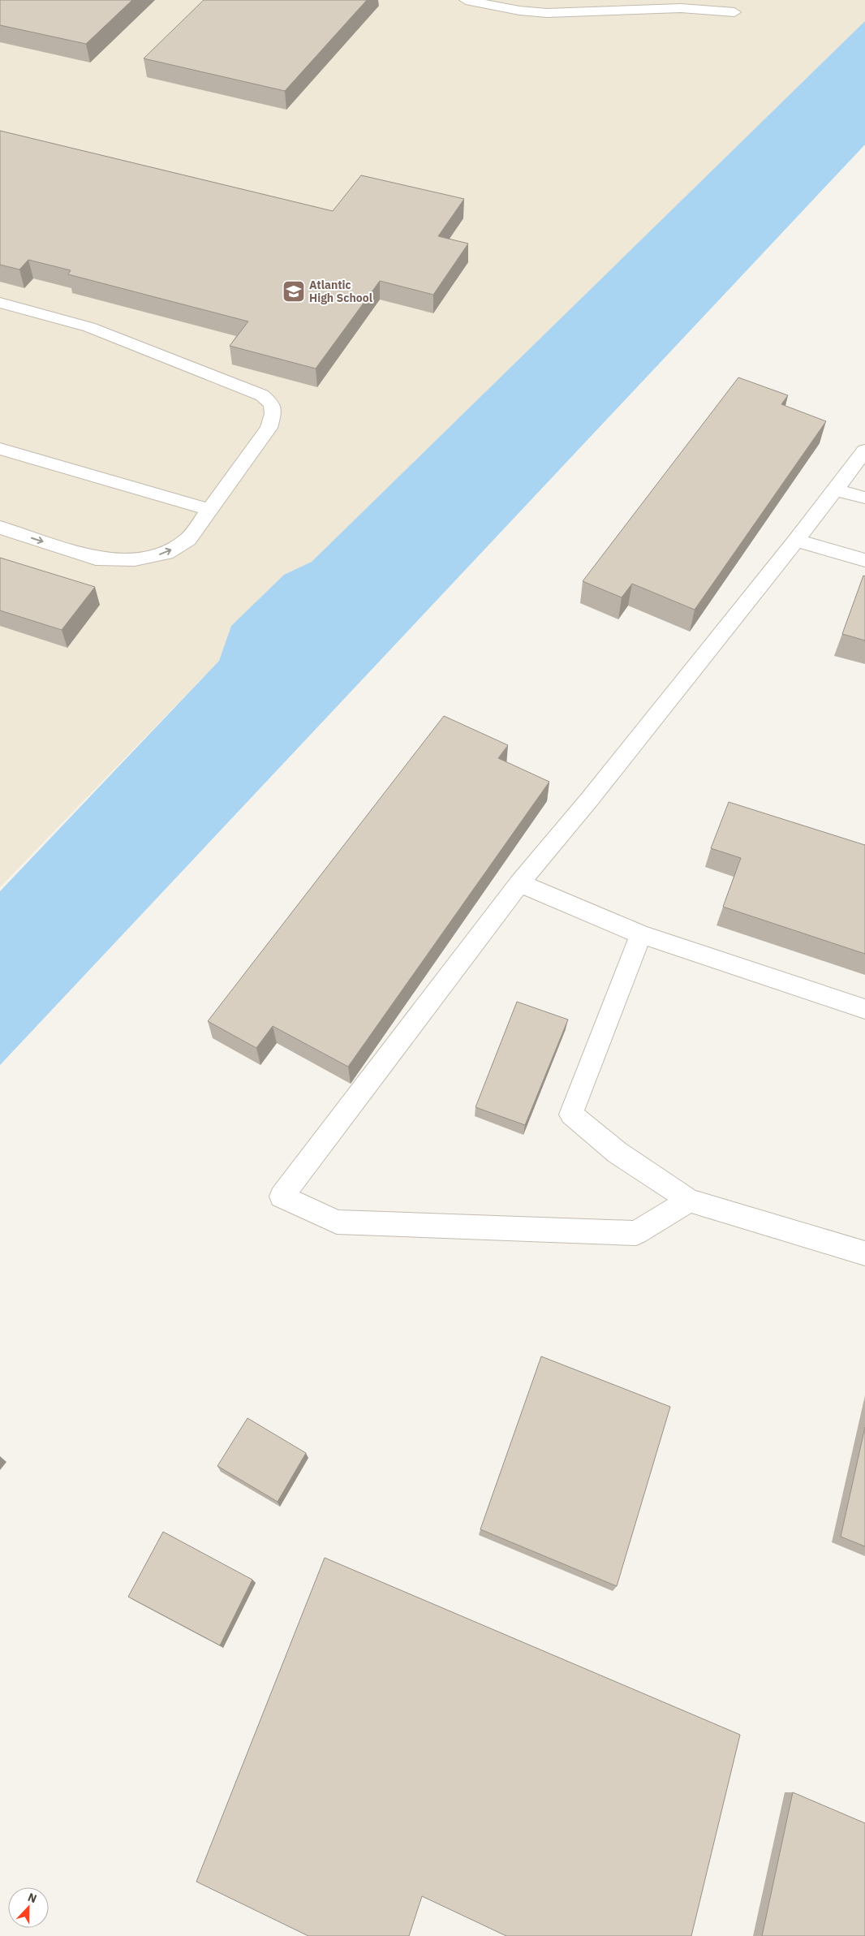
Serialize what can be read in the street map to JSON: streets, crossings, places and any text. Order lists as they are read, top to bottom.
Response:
{
  "places": {
    "school or university": ["Atlantic High School"]
  },
  "north": "top"
}
